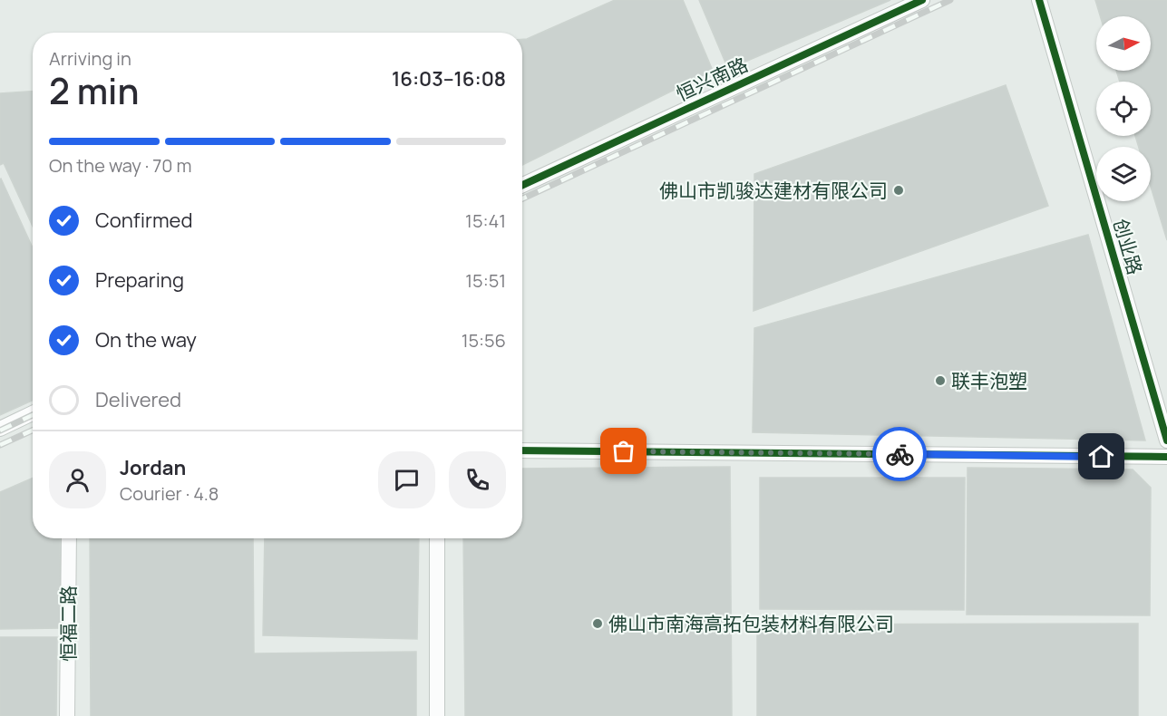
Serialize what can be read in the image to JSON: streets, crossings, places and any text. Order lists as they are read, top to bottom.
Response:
{
  "streets": {
    "street": ["恒兴南路", "创业路", "恒福二路"]
  },
  "places": ["佛山市凯骏达建材有限公司", "联丰泡塑", "佛山市南海高拓包装材料有限公司"],
  "north": "right",
  "page": {
    "heading": ["2 min", "Arriving in", "16:03–16:08"],
    "panel": ["Jordan", "Courier · 4.8"],
    "bar": "On the way · 70 m",
    "list": [
      ["Confirmed", "15:41"],
      ["Preparing", "15:51"],
      ["On the way", "15:56"],
      "Delivered"
    ]
  }
}
